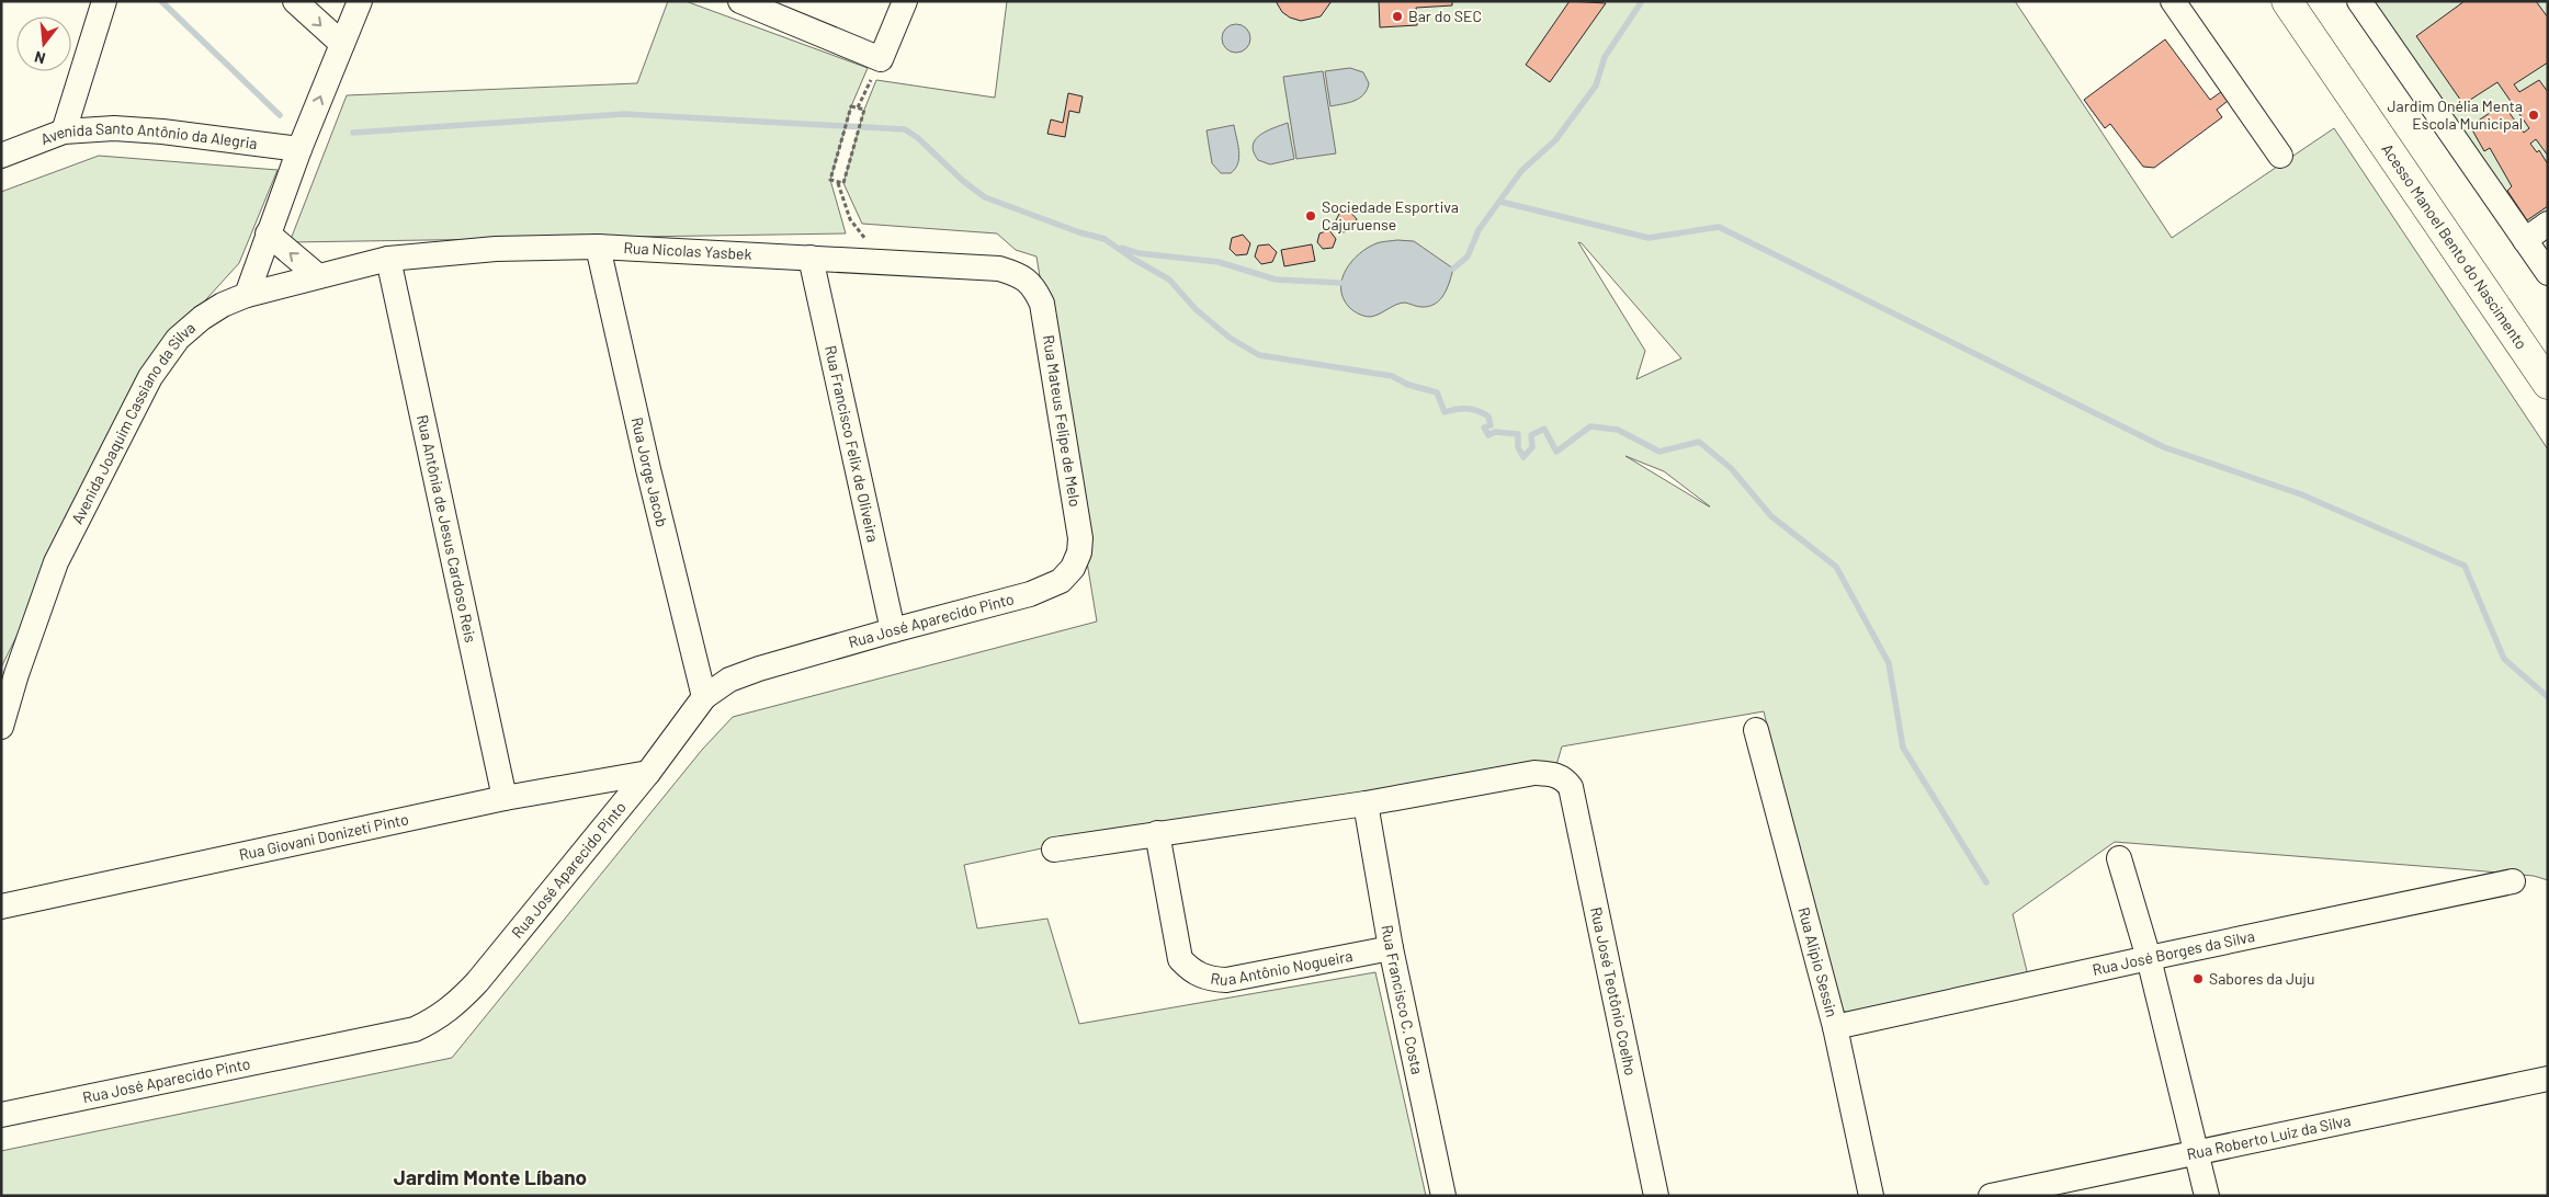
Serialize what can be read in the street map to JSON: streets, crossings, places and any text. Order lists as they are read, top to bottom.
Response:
{
  "streets": {
    "main road": ["Acesso Manoel Bento do Nascimento"],
    "street": [
      "Avenida Santo Antônio da Alegria",
      "Rua Nicolas Yasbek",
      "Rua Mateus Felipe de Melo",
      "Avenida Joaquim Cassiano da Silva",
      "Rua Francisco Felix de Oliveira",
      "Rua Jorge Jacob",
      "Rua Antônia de Jesus Cardoso Reis",
      "Rua José Aparecido Pinto",
      "Rua Giovani Donizeti Pinto",
      "Rua José Borges da Silva",
      "Rua Alipio Sessin",
      "Rua Antônio Nogueira",
      "Rua José Teotônio Coelho",
      "Rua Francisco C. Costa",
      "Rua Roberto Luiz da Silva"
    ]
  },
  "crossings": [
    ["Rua Nicolas Yasbek", "Rua Mateus Felipe de Melo"],
    ["Rua Nicolas Yasbek", "Avenida Joaquim Cassiano da Silva"],
    ["Rua Nicolas Yasbek", "Rua Francisco Felix de Oliveira"],
    ["Rua Nicolas Yasbek", "Rua Jorge Jacob"],
    ["Rua Nicolas Yasbek", "Rua Antônia de Jesus Cardoso Reis"],
    ["Rua Mateus Felipe de Melo", "Rua José Aparecido Pinto"],
    ["Rua Francisco Felix de Oliveira", "Rua José Aparecido Pinto"],
    ["Rua Jorge Jacob", "Rua José Aparecido Pinto"],
    ["Rua Antônia de Jesus Cardoso Reis", "Rua Giovani Donizeti Pinto"],
    ["Rua José Aparecido Pinto", "Rua Giovani Donizeti Pinto"],
    ["Rua José Borges da Silva", "Rua Alipio Sessin"],
    ["Rua Antônio Nogueira", "Rua Francisco C. Costa"],
    ["Rua José Teotônio Coelho", "Rua Francisco C. Costa"]
  ],
  "districts": ["Jardim Monte Líbano"],
  "places": [
    "Bar do SEC",
    "Jardim Onélia Menta Escola Municipal",
    "Sociedade Esportiva Cajuruense",
    "Sabores da Juju"
  ],
  "north": "bottom"
}
